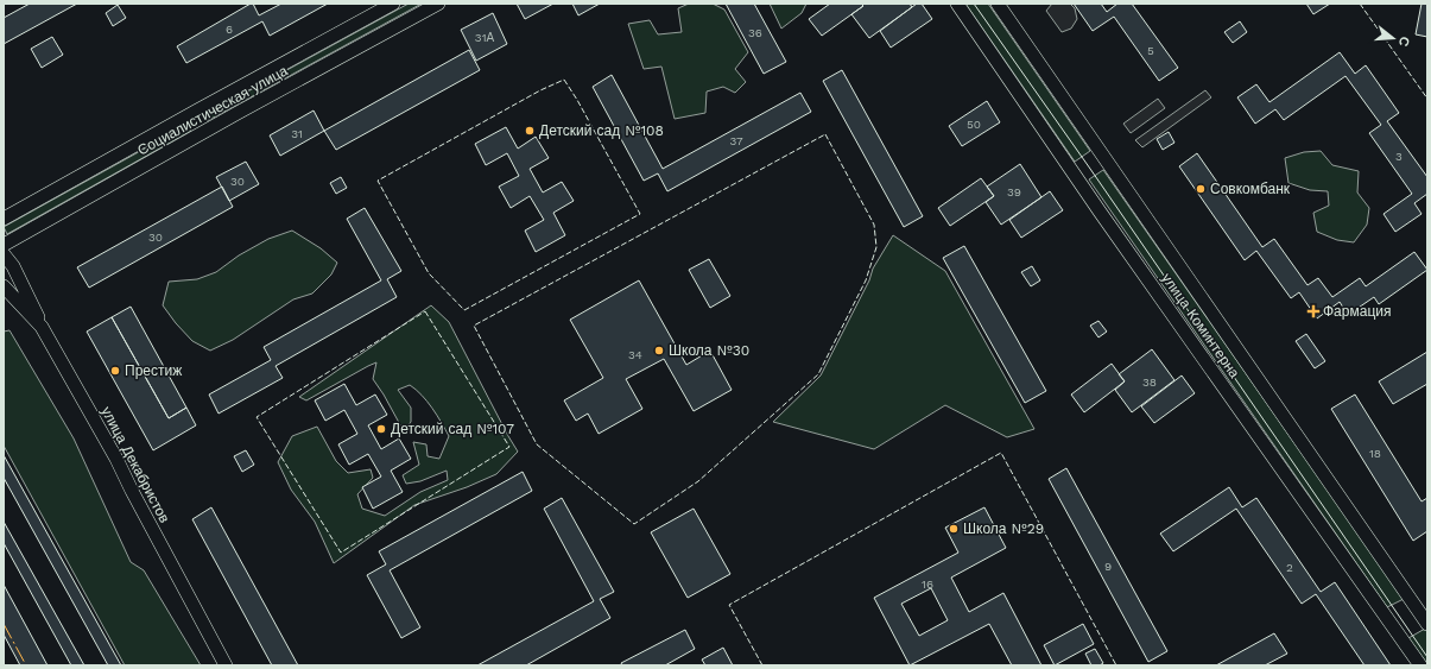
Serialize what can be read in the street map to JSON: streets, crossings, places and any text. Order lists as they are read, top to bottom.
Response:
{
  "streets": {
    "street": ["Социалистическая улица", "улица Коминтерна", "улица Декабристов"]
  },
  "places": {
    "other": [
      "Детский сад №108",
      "Совкомбанк",
      "Школа №30",
      "Престиж",
      "Детский сад №107",
      "Школа №29"
    ],
    "health": ["Фармация"]
  },
  "house_numbers": [
    "6",
    "36",
    "31А",
    "5",
    "50",
    "31",
    "37",
    "3",
    "30",
    "39",
    "30",
    "34",
    "38",
    "18",
    "9",
    "2",
    "16"
  ],
  "north": "right"
}
